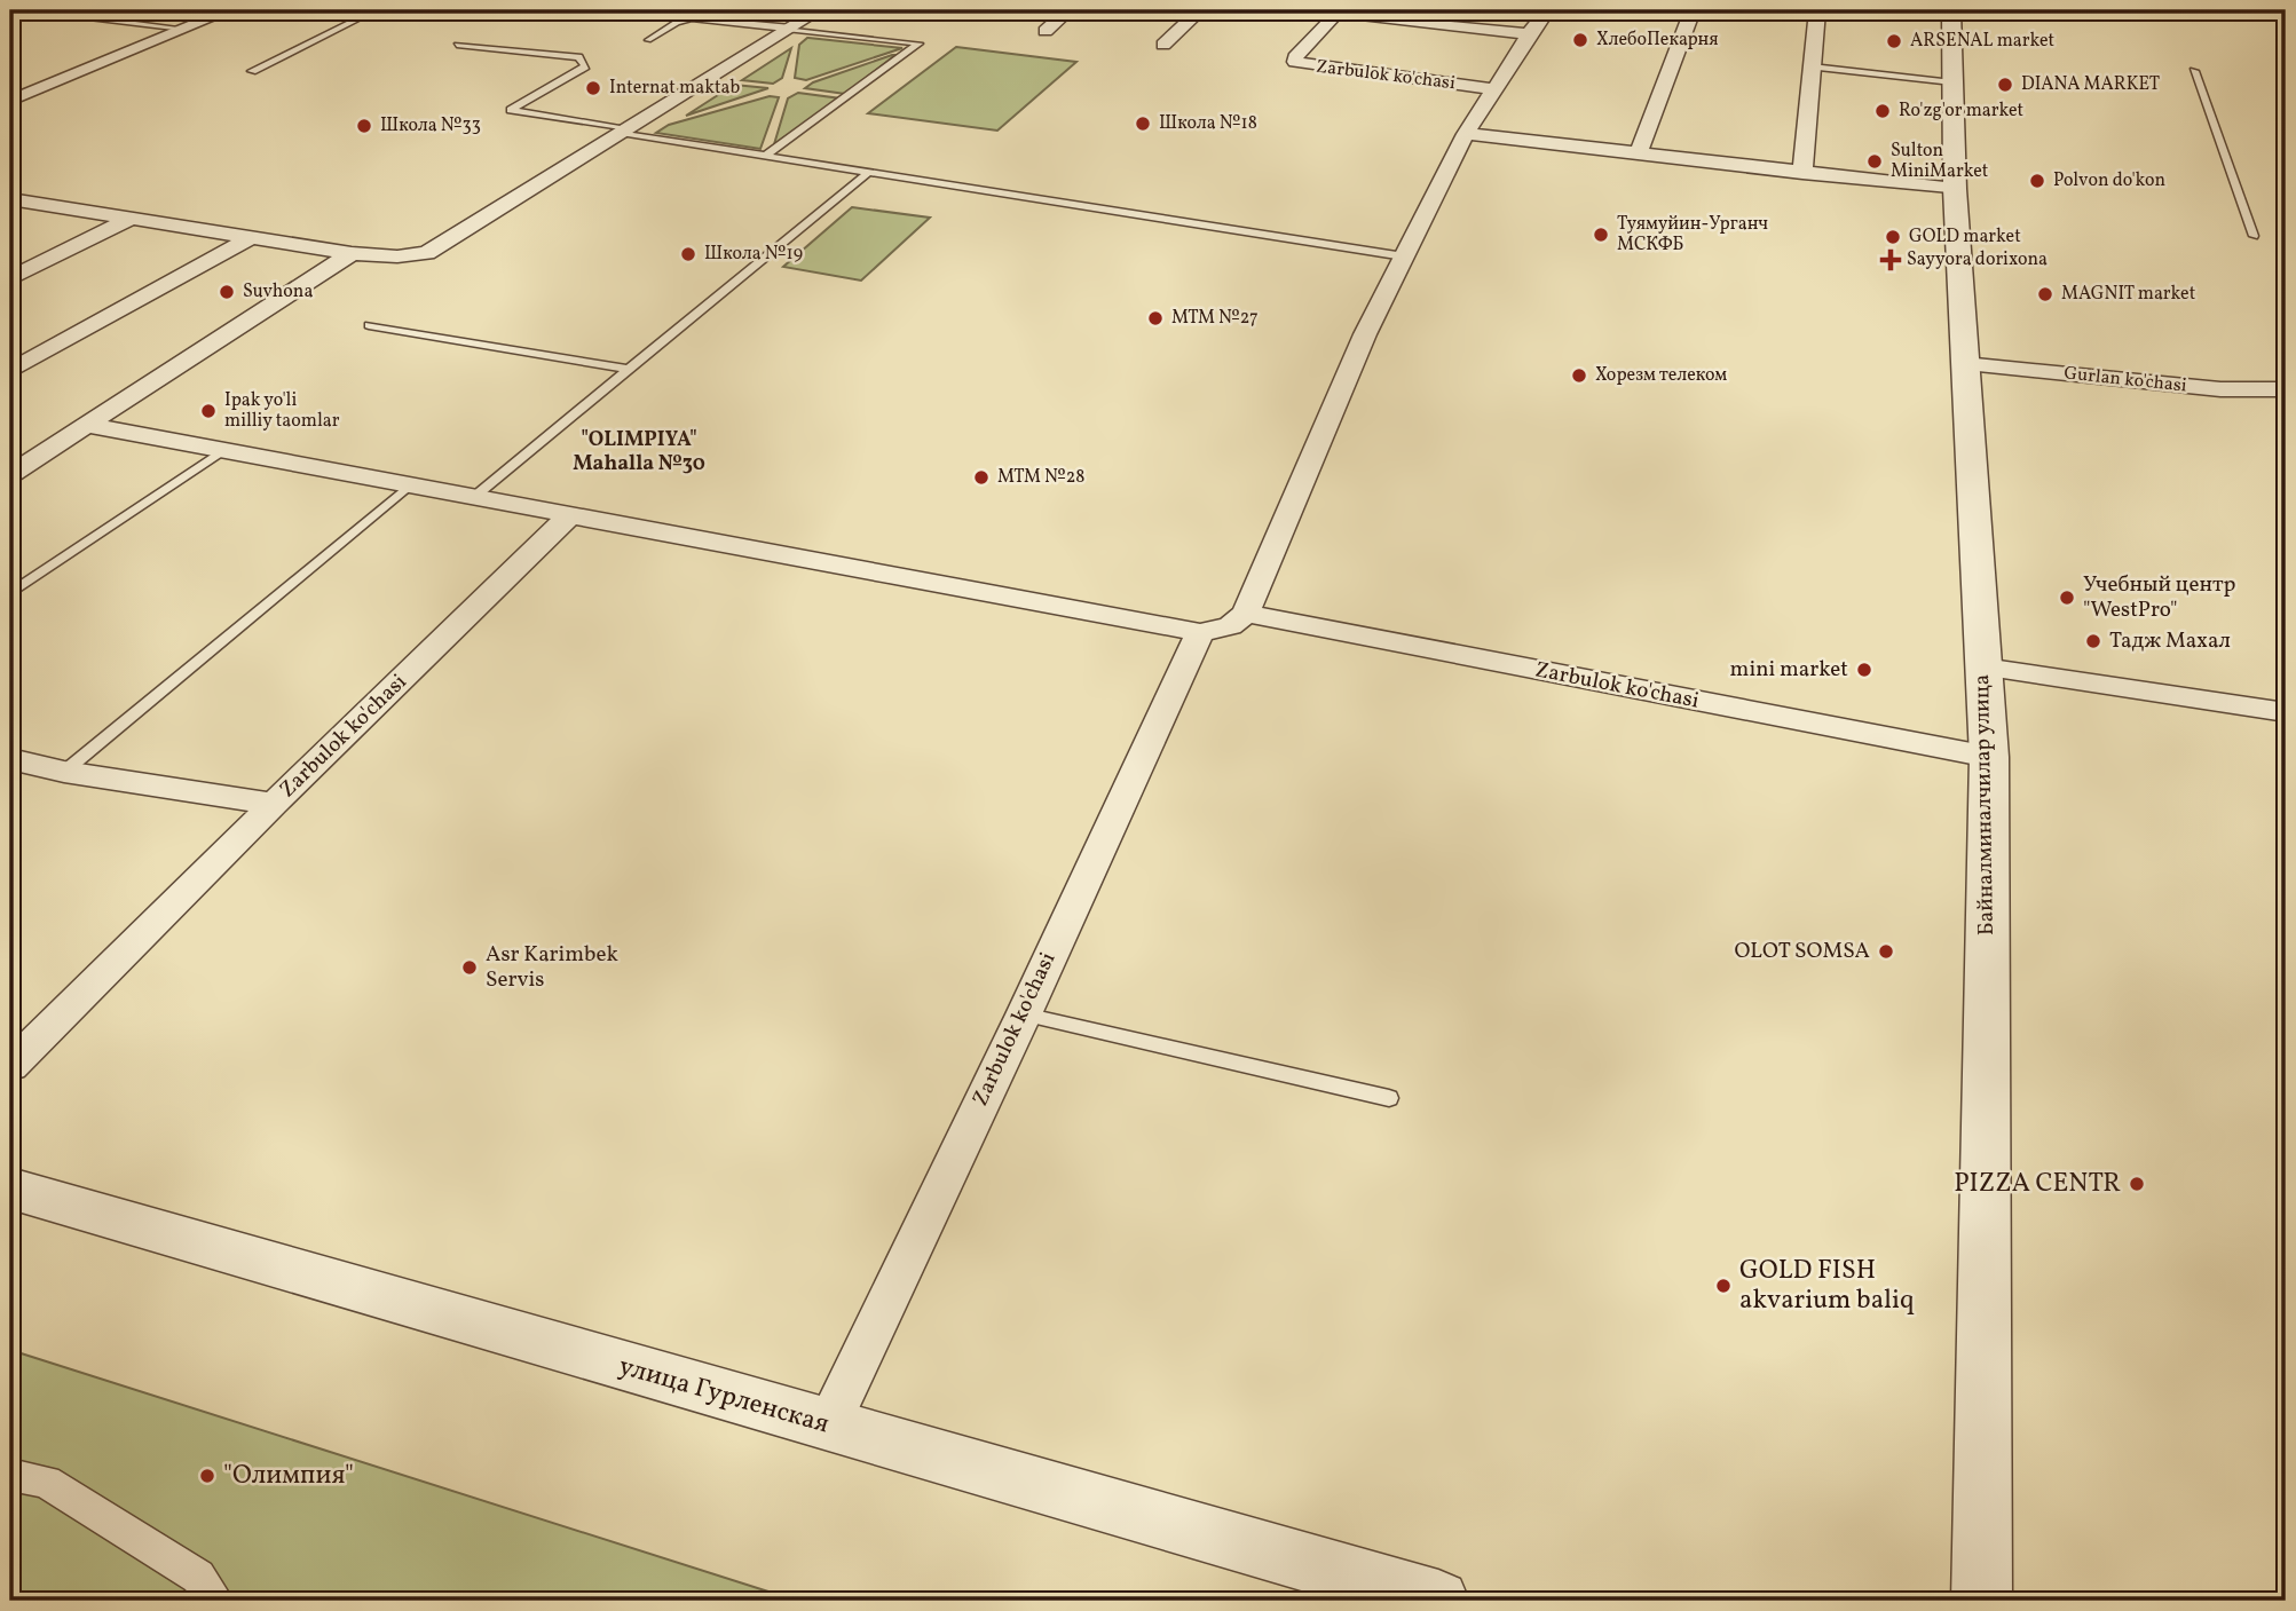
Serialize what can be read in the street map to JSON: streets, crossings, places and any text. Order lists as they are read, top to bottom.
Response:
{
  "streets": {
    "street": [
      "Zarbulok ko'chasi",
      "Gurlan ko'chasi",
      "Байналминалчилар улица",
      "улица Гурленская"
    ]
  },
  "crossings": [
    ["Zarbulok ko'chasi", "Байналминалчилар улица"],
    ["Zarbulok ko'chasi", "улица Гурленская"],
    ["Gurlan ko'chasi", "Байналминалчилар улица"]
  ],
  "districts": ["\"OLIMPIYA\" Mahalla №30"],
  "places": {
    "other": [
      "ХлебоПекарня",
      "ARSENAL market",
      "DIANA MARKET",
      "Internat maktab",
      "Ro'zg'or market",
      "Школа №18",
      "Школа №33",
      "Sulton MiniMarket",
      "Polvon do'kon",
      "Туямуйин-Урганч МСКФБ",
      "GOLD market",
      "Школа №19",
      "Suvhona",
      "MAGNIT market",
      "MTM №27",
      "Хорезм телеком",
      "Ipak yo'li milliy taomlar",
      "MTM №28",
      "Учебный центр \"WestPro\"",
      "Тадж Махал",
      "mini market",
      "OLOT SOMSA",
      "Asr Karimbek Servis",
      "PIZZA CENTR",
      "GOLD FISH akvarium baliq",
      "\"Олимпия\""
    ],
    "health": ["Sayyora dorixona"]
  }
}
